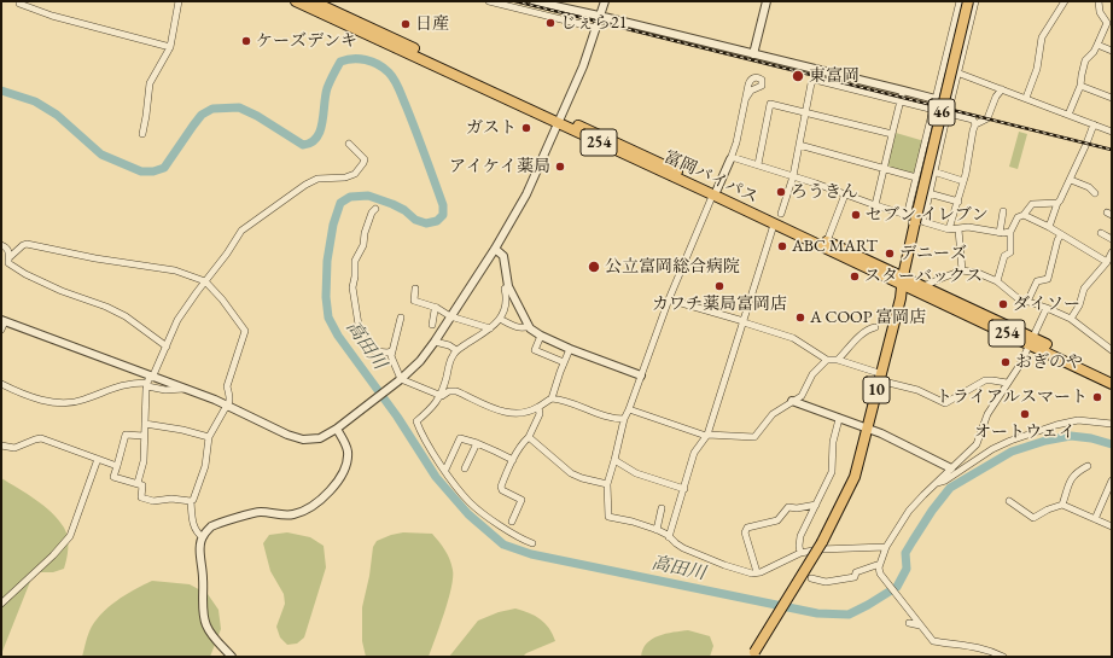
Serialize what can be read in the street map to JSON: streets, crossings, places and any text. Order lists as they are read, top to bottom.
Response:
{
  "streets": {
    "main road": [
      "46",
      "254",
      "富岡バイパス",
      "10"
    ]
  },
  "crossings": [
    ["46", "富岡バイパス"],
    ["46", "10"],
    ["富岡バイパス", "10"]
  ],
  "water": ["高田川"],
  "places": [
    "じぇら21",
    "日産",
    "ケーズデンキ",
    "東富岡",
    "ガスト",
    "アイケイ薬局",
    "ろうきん",
    "セブン-イレブン",
    "ABC MART",
    "デニーズ",
    "公立富岡総合病院",
    "スターバックス",
    "カワチ薬局富岡店",
    "ダイソー",
    "A COOP 富岡店",
    "おぎのや",
    "トライアルスマート",
    "オートウェイ"
  ]
}
